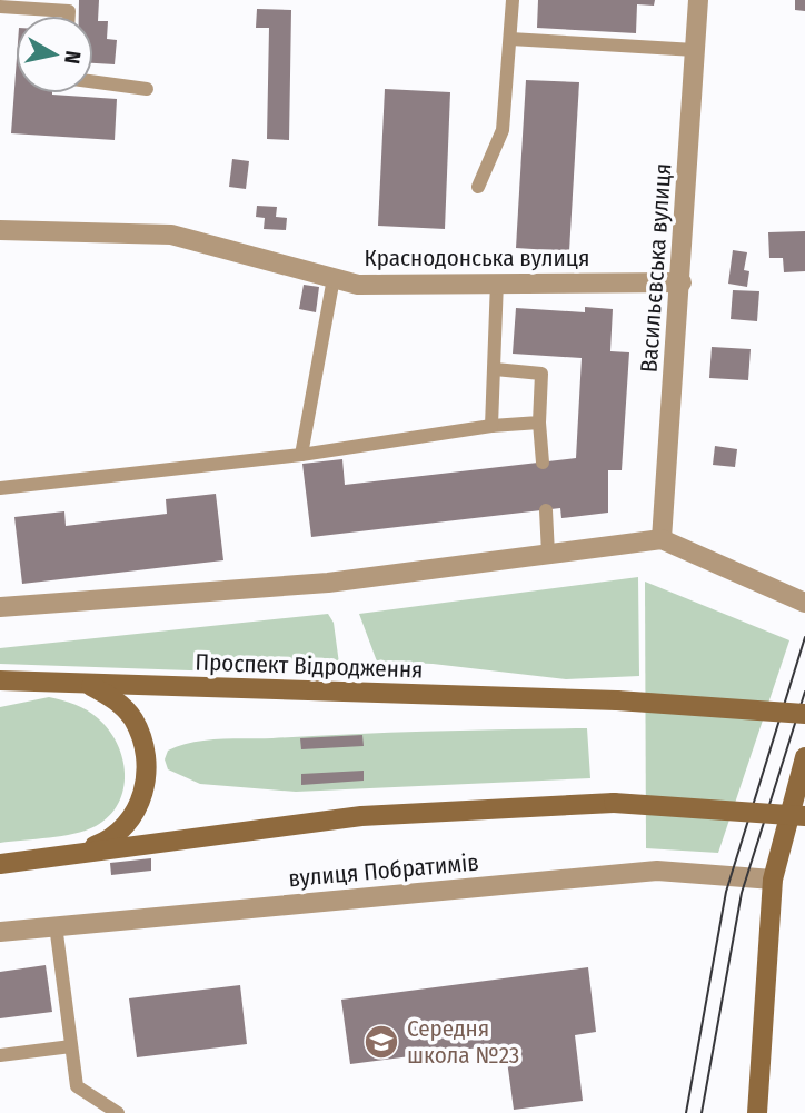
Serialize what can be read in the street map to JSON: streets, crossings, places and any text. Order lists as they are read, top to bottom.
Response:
{
  "streets": {
    "main road": ["Проспект Відродження"],
    "street": ["Краснодонська вулиця", "Васильєвська вулиця", "вулиця Побратимів"]
  },
  "crossings": [
    ["Краснодонська вулиця", "Васильєвська вулиця"]
  ],
  "places": {
    "school or university": ["Середня школа №23"]
  },
  "north": "right"
}
